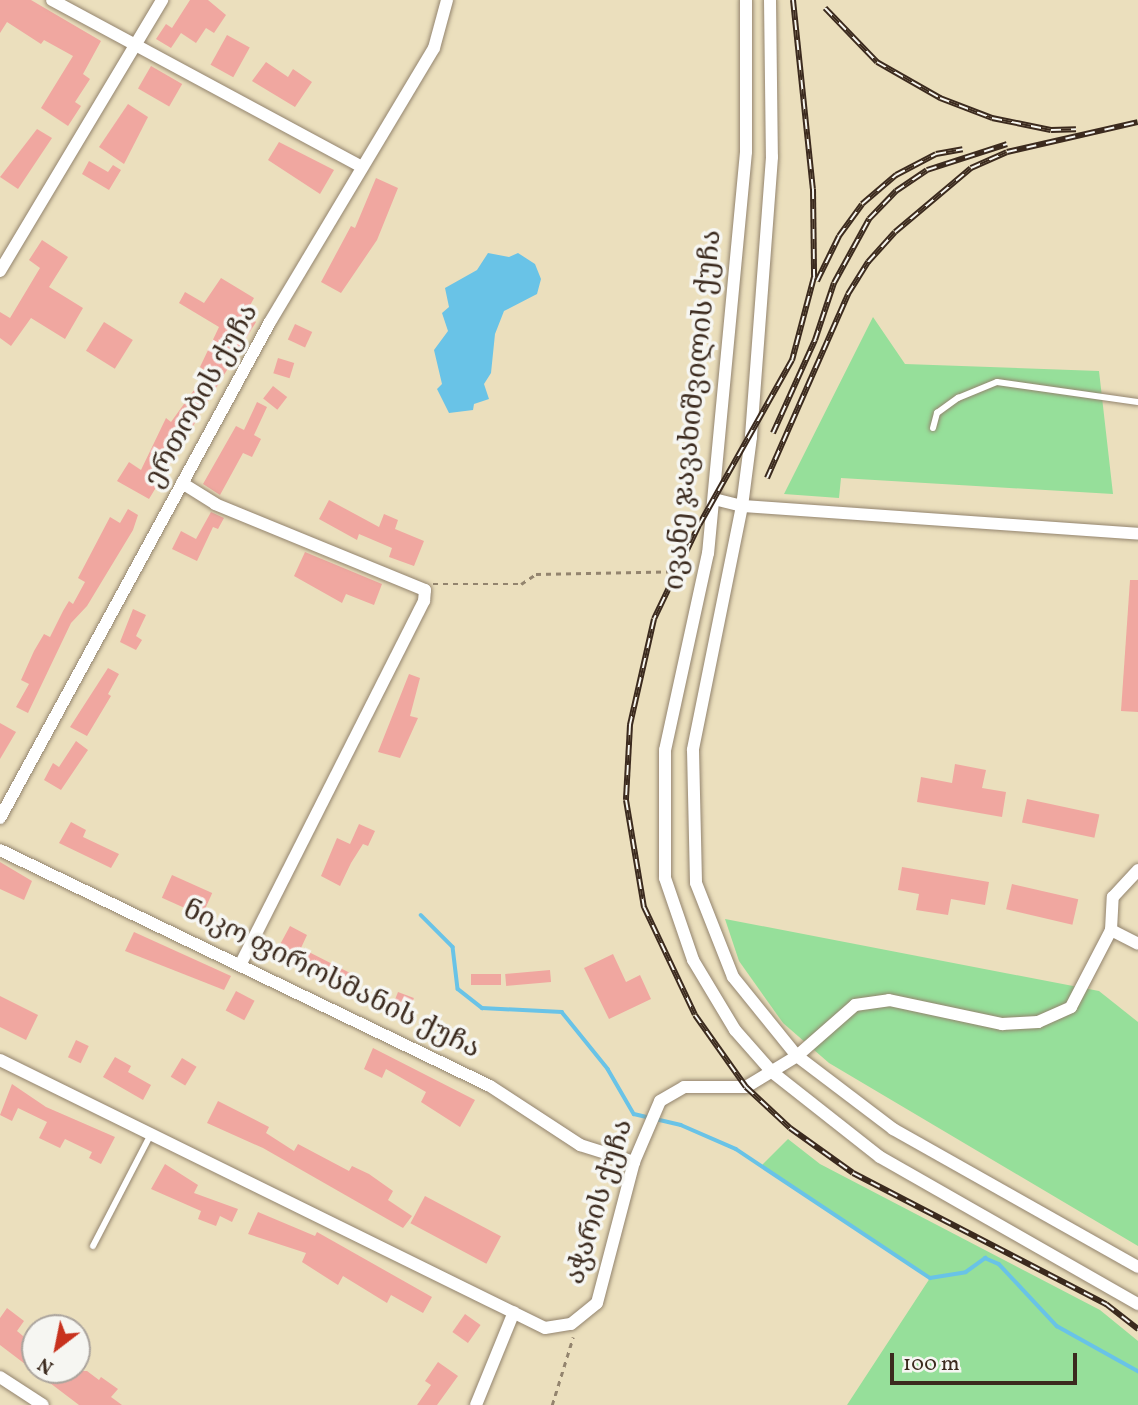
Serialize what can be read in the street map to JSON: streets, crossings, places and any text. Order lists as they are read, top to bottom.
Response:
{
  "streets": {
    "street": [
      "ერთობის ქუჩა",
      "ივანე ჯავახიშვილის ქუჩა",
      "ნიკო ფიროსმანის ქუჩა",
      "აჭარის ქუჩა"
    ]
  },
  "crossings": [
    ["ივანე ჯავახიშვილის ქუჩა", "აჭარის ქუჩა"],
    ["ნიკო ფიროსმანის ქუჩა", "აჭარის ქუჩა"]
  ],
  "scale_bar": "100 m",
  "north": "bottom left"
}
